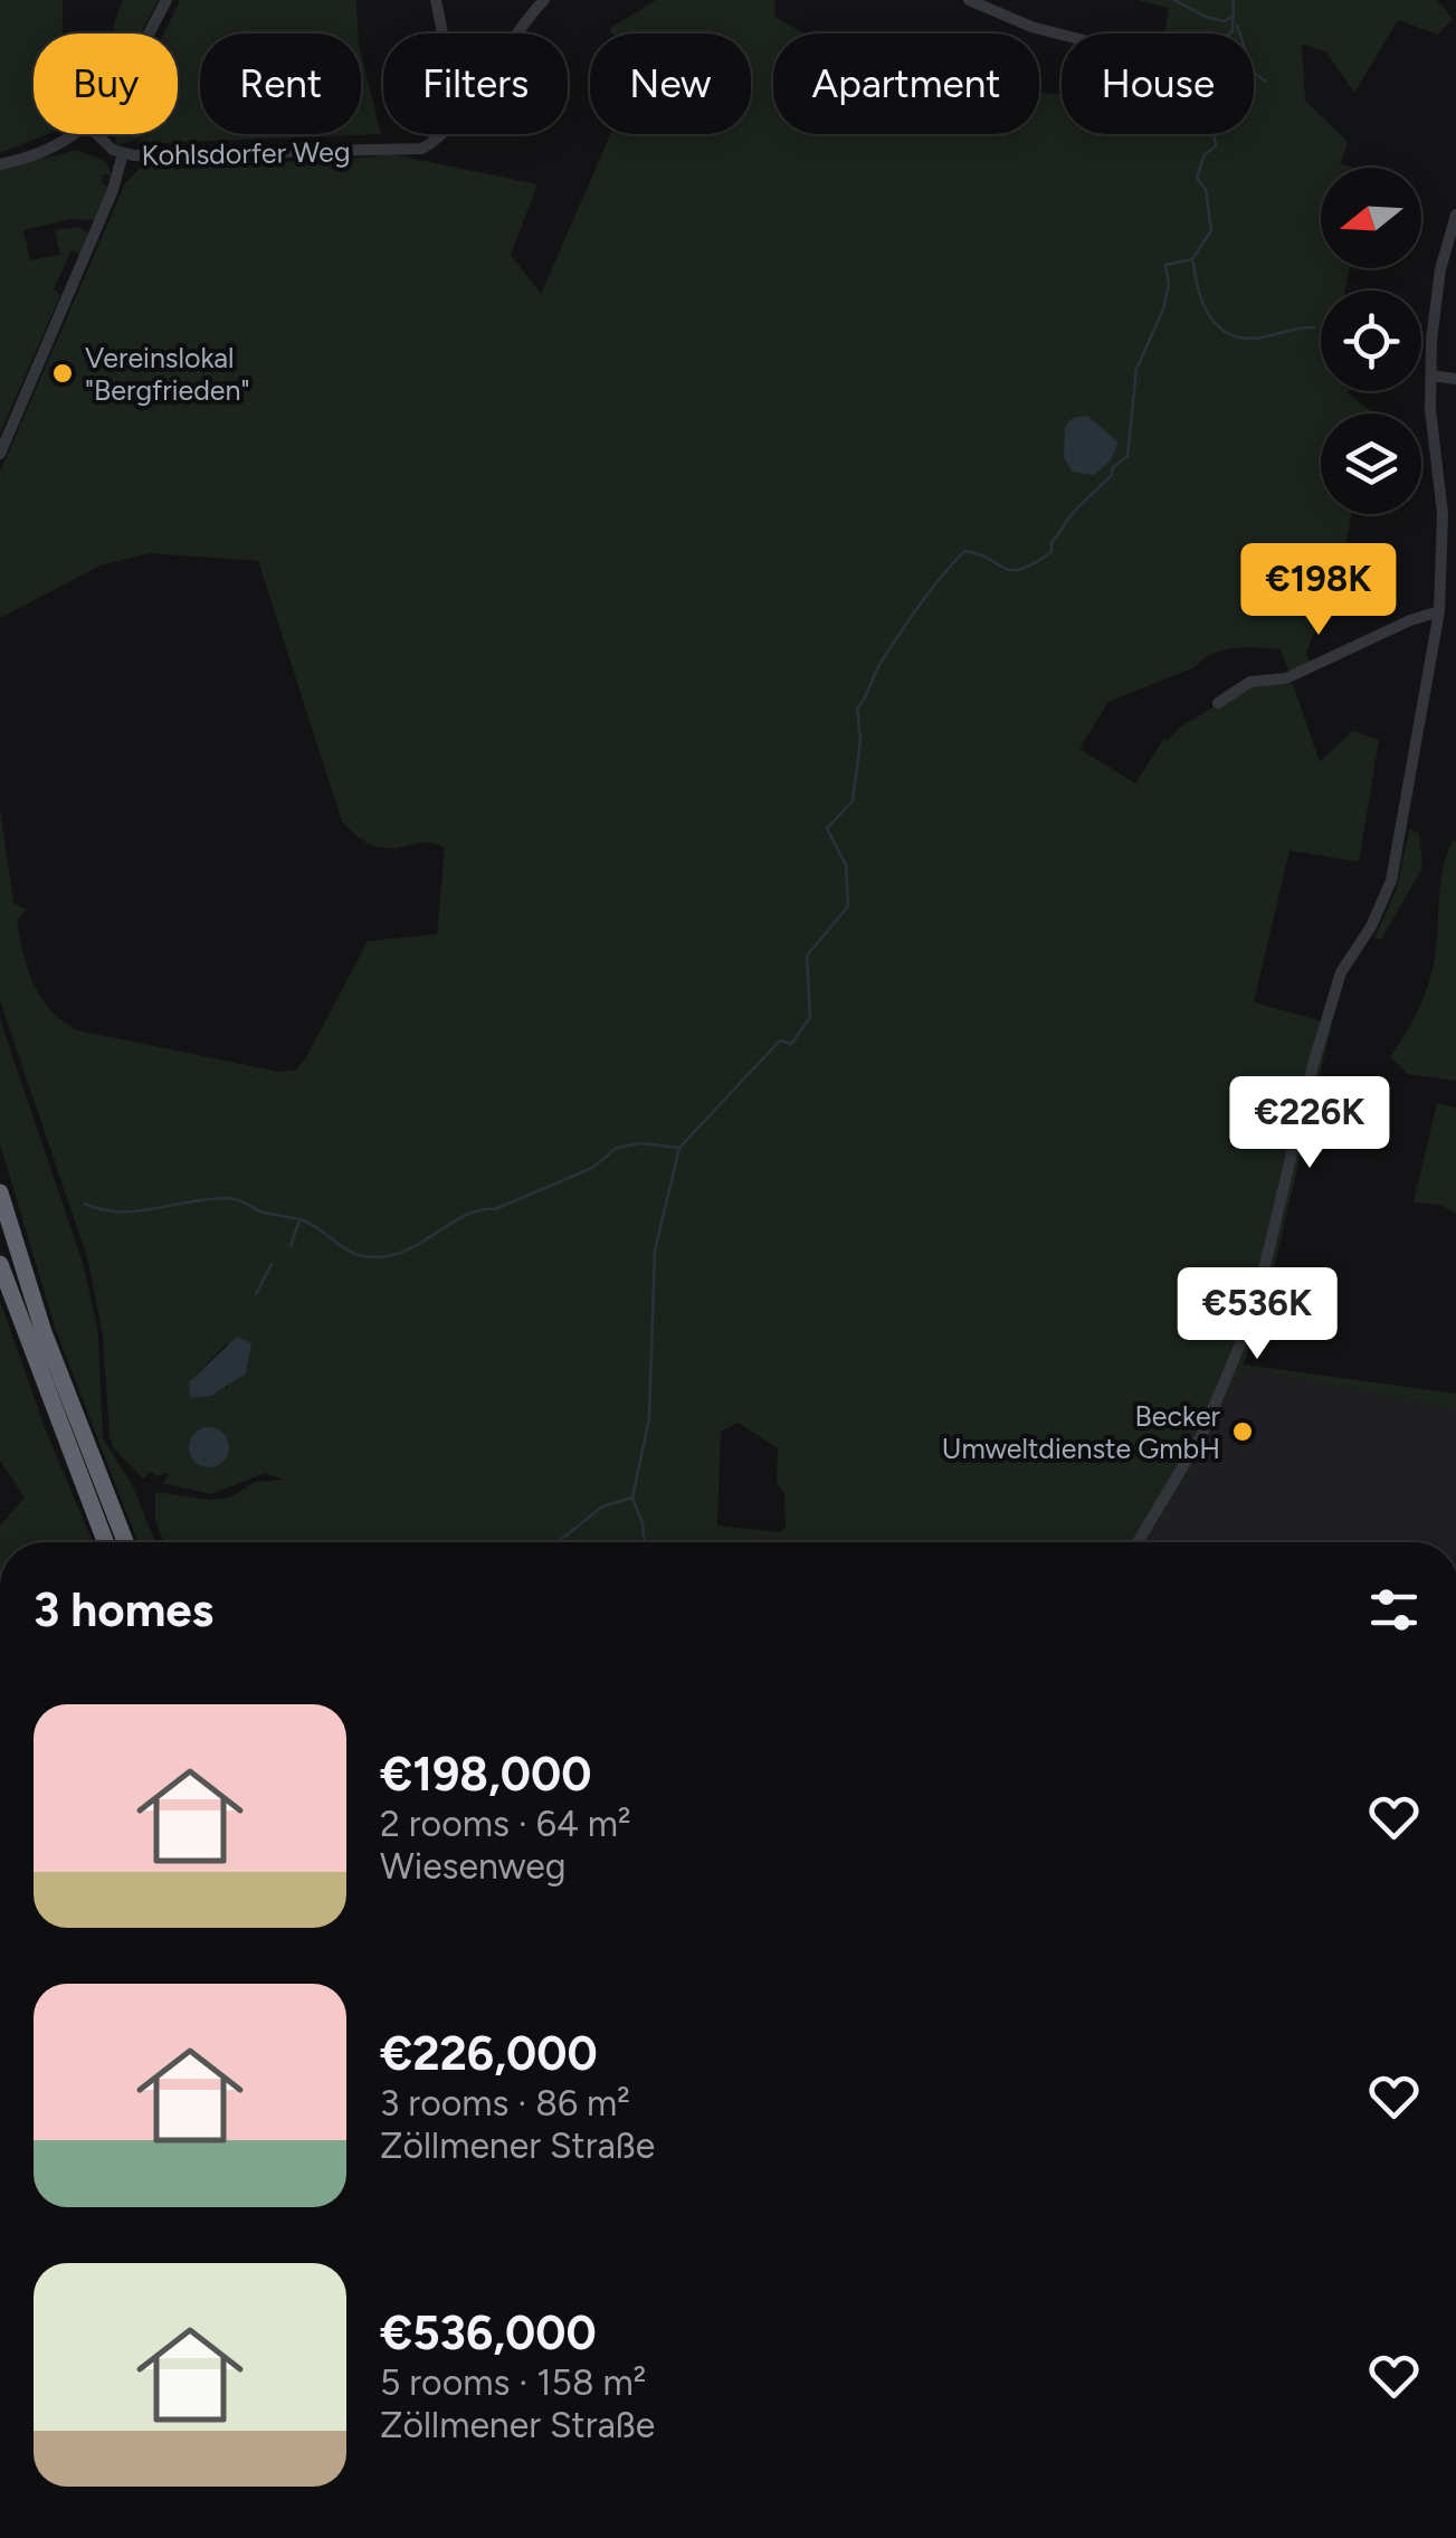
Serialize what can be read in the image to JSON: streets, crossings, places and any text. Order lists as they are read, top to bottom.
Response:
{
  "streets": {
    "street": ["Kohlsdorfer Weg"]
  },
  "places": ["Vereinslokal \"Bergfrieden\"", "Becker Umweltdienste GmbH"],
  "north": "left",
  "page": {
    "chip": [
      "Buy",
      "Rent",
      "Filters",
      "New",
      "Apartment",
      "House"
    ],
    "price": ["€198K", "€226K", "€536K"],
    "heading": "3 homes",
    "list": [
      {
        "name": "€198,000",
        "note": "2 rooms · 64 m² · Wiesenweg"
      },
      {
        "name": "€226,000",
        "note": "3 rooms · 86 m² · Zöllmener Straße"
      },
      {
        "name": "€536,000",
        "note": "5 rooms · 158 m² · Zöllmener Straße"
      }
    ]
  }
}
